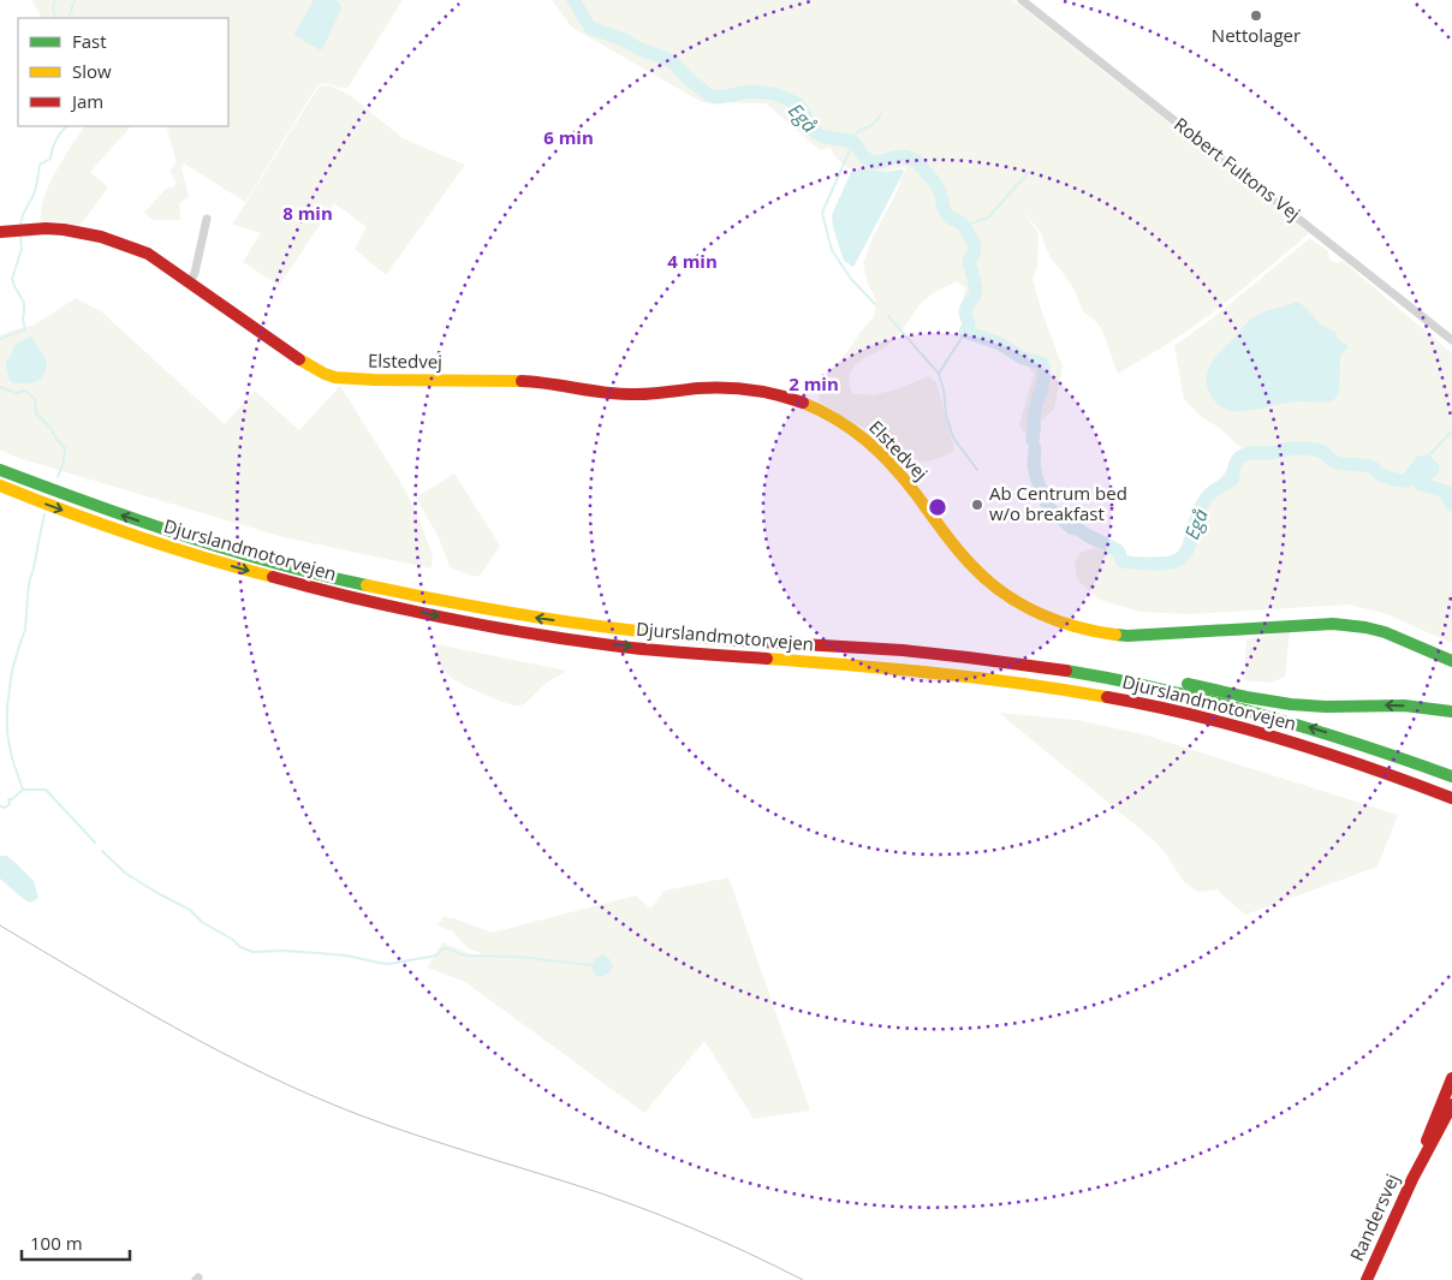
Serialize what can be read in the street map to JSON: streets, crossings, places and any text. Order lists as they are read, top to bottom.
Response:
{
  "streets": {
    "main road": ["Elstedvej", "Djurslandmotorvejen", "Randersvej"],
    "street": ["Robert Fultons Vej"]
  },
  "water": ["Egå"],
  "places": ["Nettolager", "Ab Centrum bed w/o breakfast"],
  "legend": ["Fast", "Slow", "Jam"],
  "scale_bar": "100 m",
  "rings": [
    "6 min",
    "8 min",
    "4 min",
    "2 min"
  ]
}
